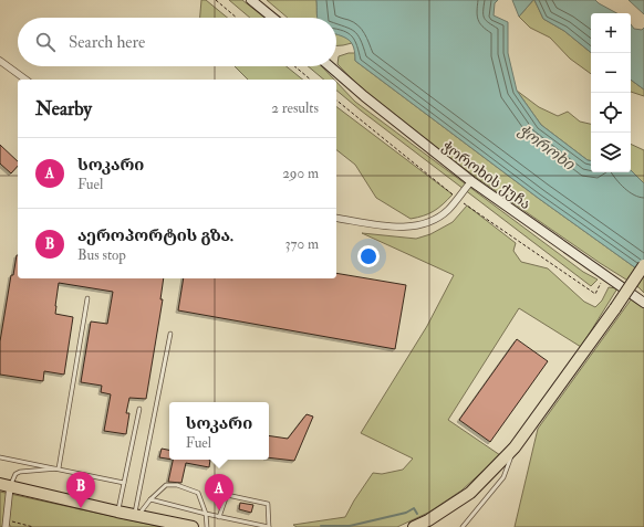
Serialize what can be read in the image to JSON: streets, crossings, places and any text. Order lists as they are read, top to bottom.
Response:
{
  "streets": {
    "street": ["ჭოროხის ქუჩა"]
  },
  "water": ["ჭოროხი"],
  "page": {
    "map_buttons": ["+", "−"],
    "search": "Search here",
    "heading": ["Nearby", "2 results"],
    "list": [
      {
        "mark": "A",
        "name": "სოკარი",
        "note": "Fuel",
        "value": "290 m"
      },
      {
        "mark": "B",
        "name": "აეროპორტის გზა.",
        "note": "Bus stop",
        "value": "370 m"
      }
    ],
    "popup": ["სოკარი", "Fuel"],
    "pins": ["B", "A"]
  }
}
